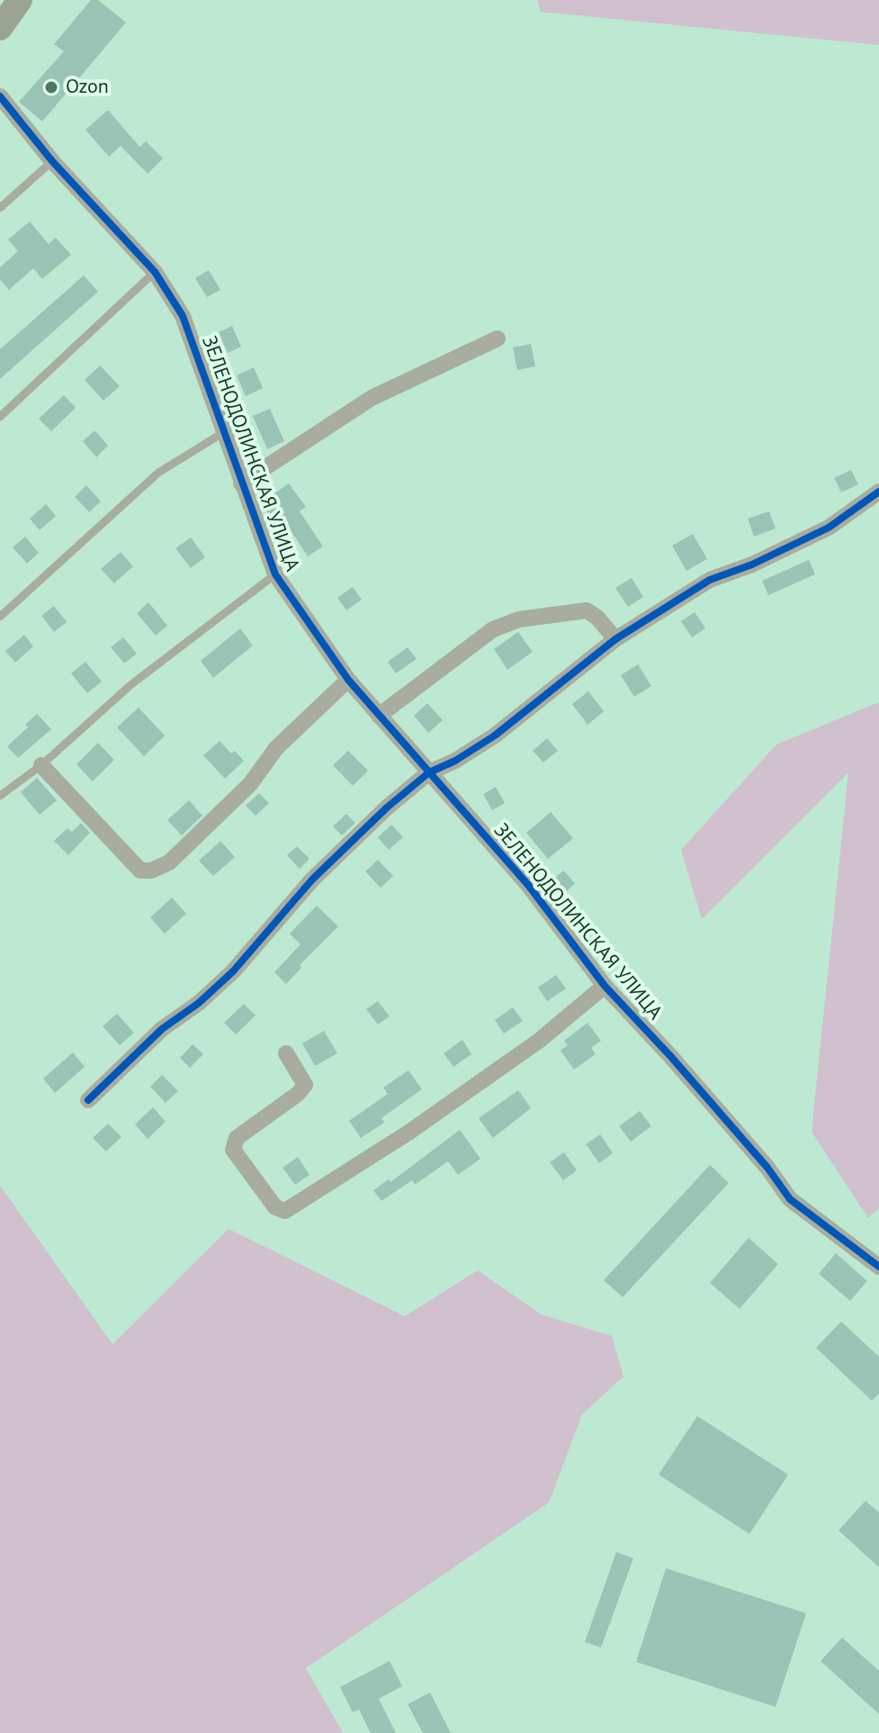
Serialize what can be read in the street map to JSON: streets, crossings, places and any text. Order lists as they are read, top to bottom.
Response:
{
  "streets": {
    "street": ["ЗЕЛЕНОДОЛИНСКАЯ УЛИЦА"]
  },
  "places": ["Ozon"]
}
